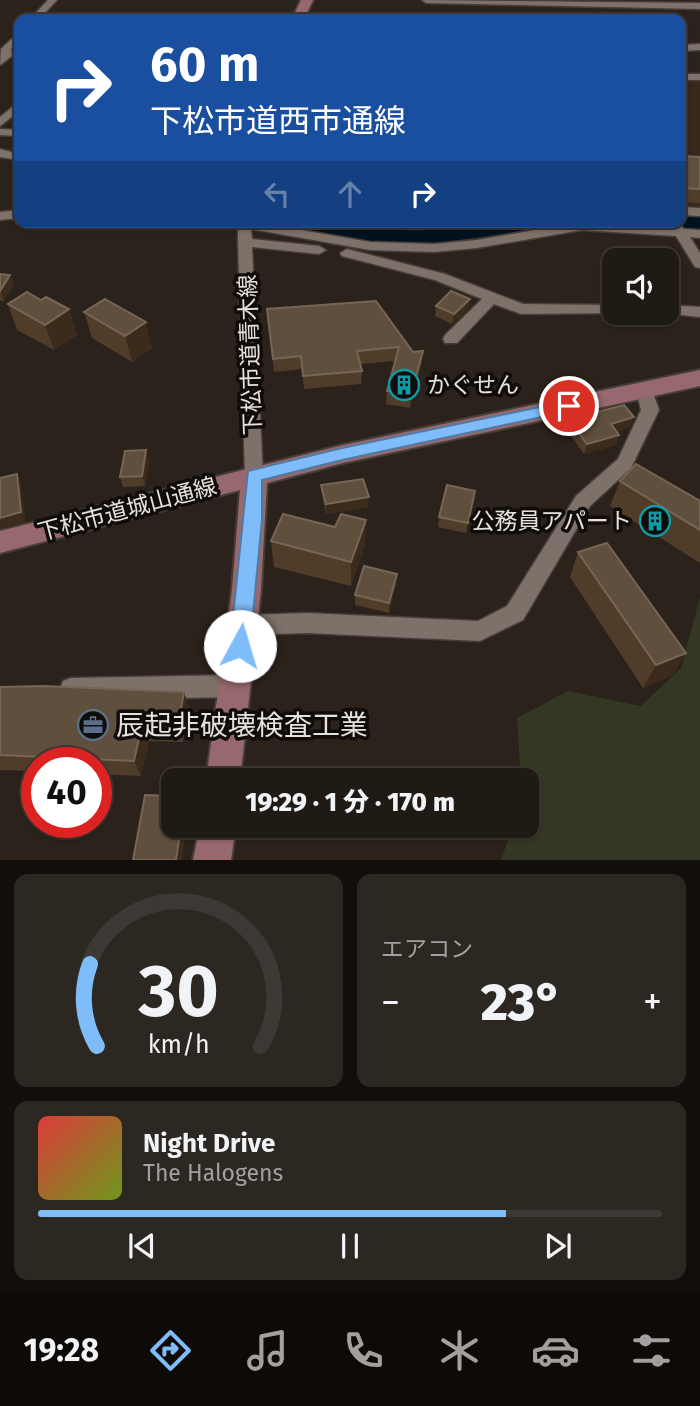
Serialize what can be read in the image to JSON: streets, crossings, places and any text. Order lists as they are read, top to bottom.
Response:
{
  "streets": {
    "street": ["下松市道青木線", "下松市道城山通線"]
  },
  "crossings": [
    ["下松市道青木線", "下松市道城山通線"]
  ],
  "places": {
    "building": ["かぐせん", "公務員アパート"],
    "office": ["辰起非破壊検査工業"]
  },
  "page": {
    "turn": ["60 m", "下松市道西市通線"],
    "limit": "40",
    "trip": "19:29 · 1 分 · 170 m",
    "tile": "エアコン",
    "heat": ["−", "23°", "+"],
    "song": ["Night Drive", "The Halogens"],
    "tabs": "19:28",
    "gauge": ["30", "km/h"]
  }
}
